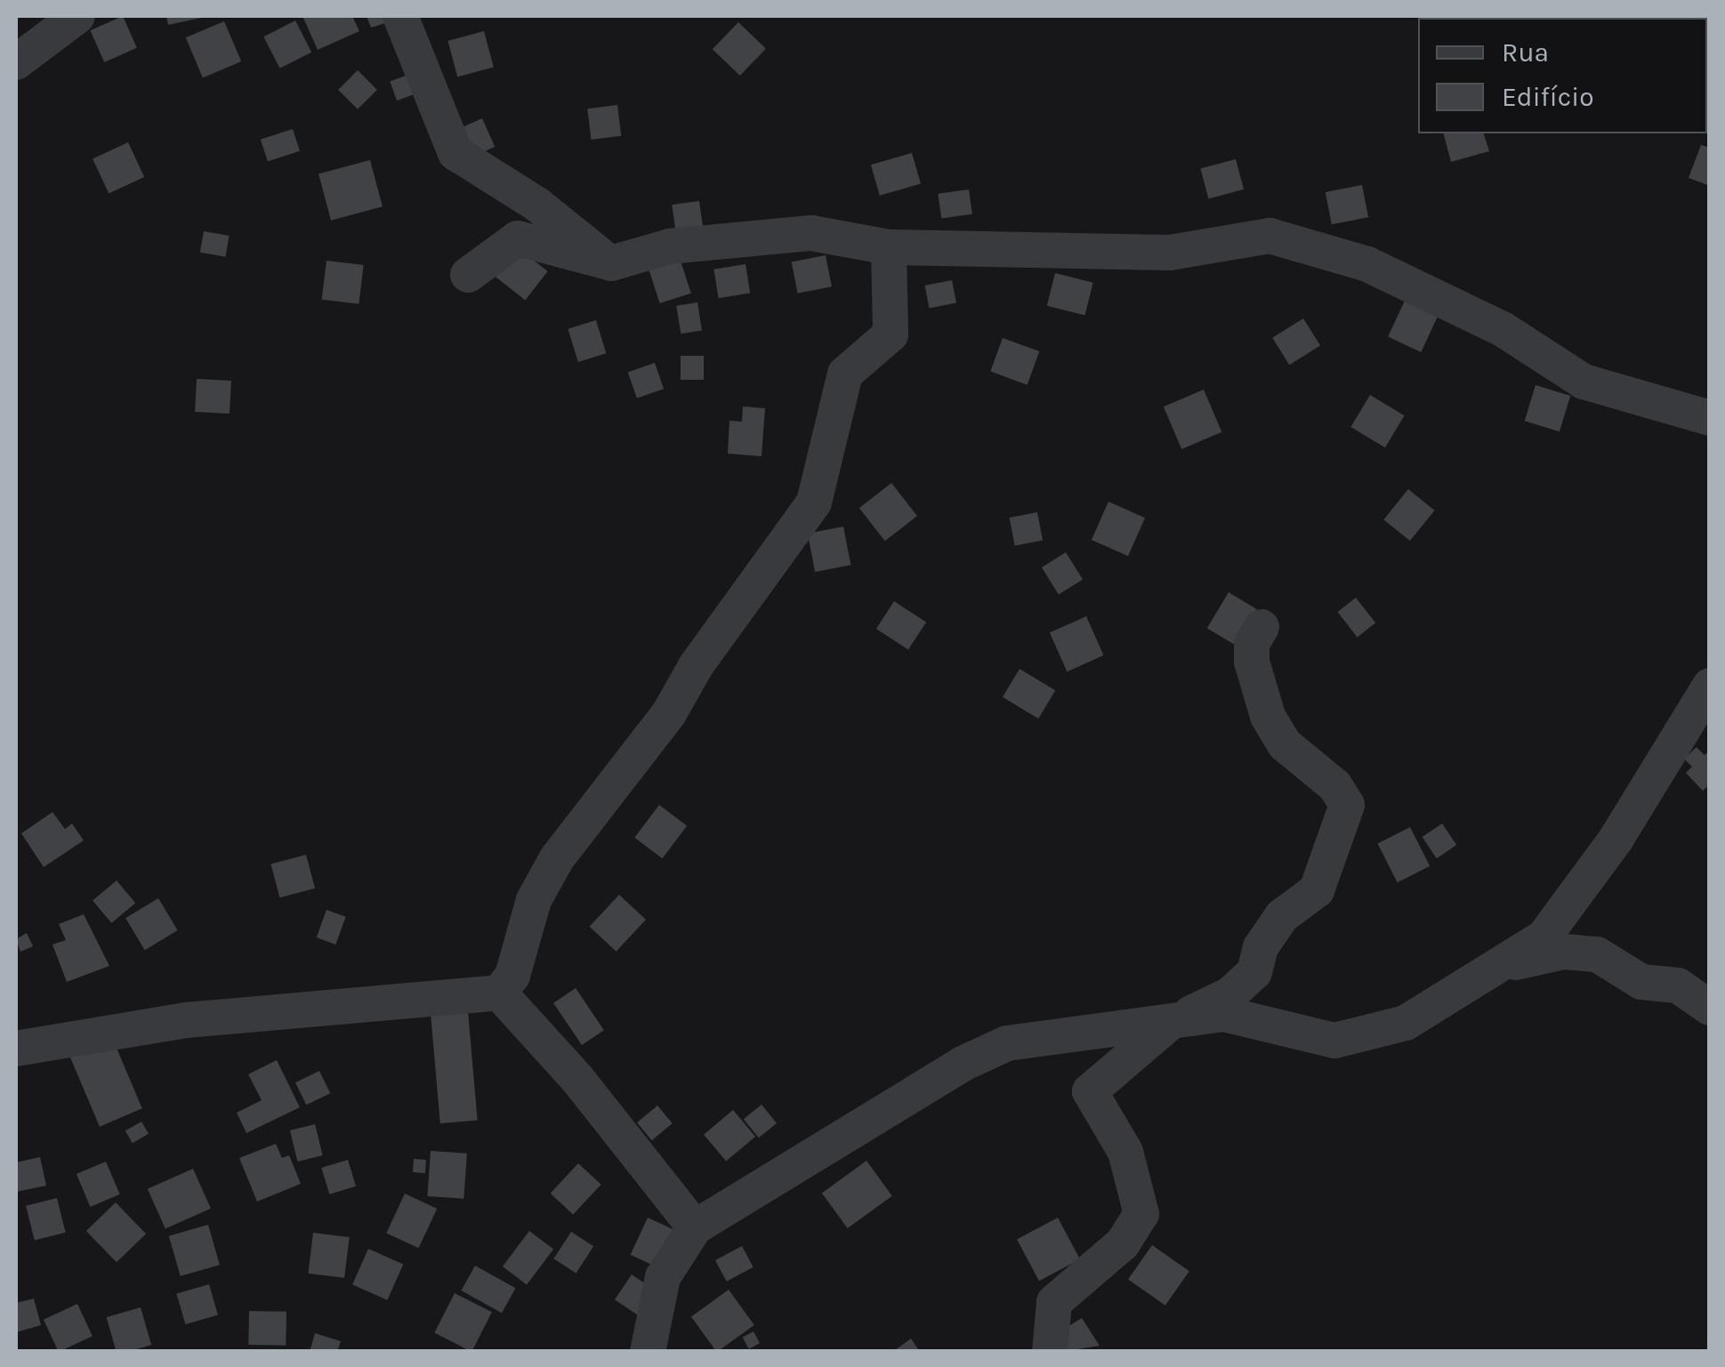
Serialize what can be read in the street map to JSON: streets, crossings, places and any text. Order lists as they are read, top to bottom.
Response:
{
  "legend": ["Rua", "Edifício"]
}
